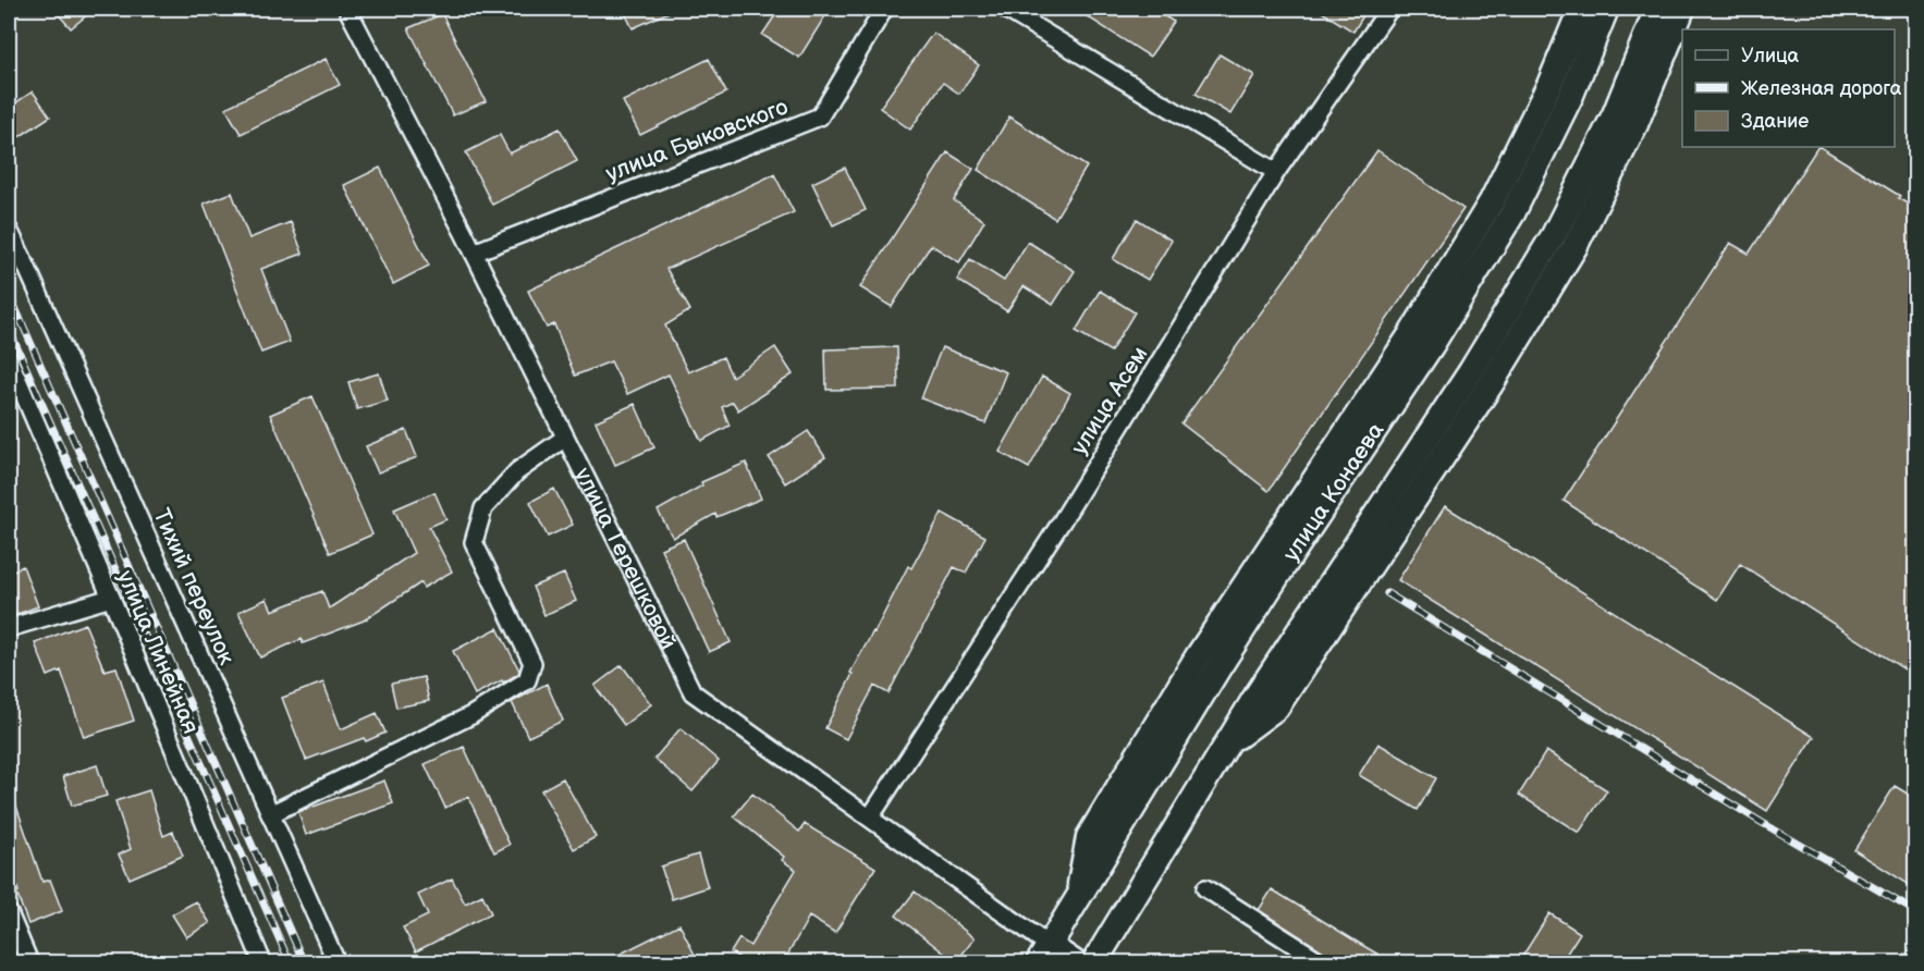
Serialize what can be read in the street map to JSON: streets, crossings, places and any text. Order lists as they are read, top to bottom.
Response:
{
  "streets": {
    "main road": ["улица Конаева", "улица Терешковой"],
    "street": [
      "улица Быковского",
      "улица Асем",
      "Тихий переулок",
      "улица Линейная"
    ]
  },
  "crossings": [
    ["улица Быковского", "улица Терешковой"],
    ["улица Асем", "улица Терешковой"],
    ["улица Конаева", "улица Терешковой"]
  ],
  "legend": ["Улица", "Железная дорога", "Здание"]
}
